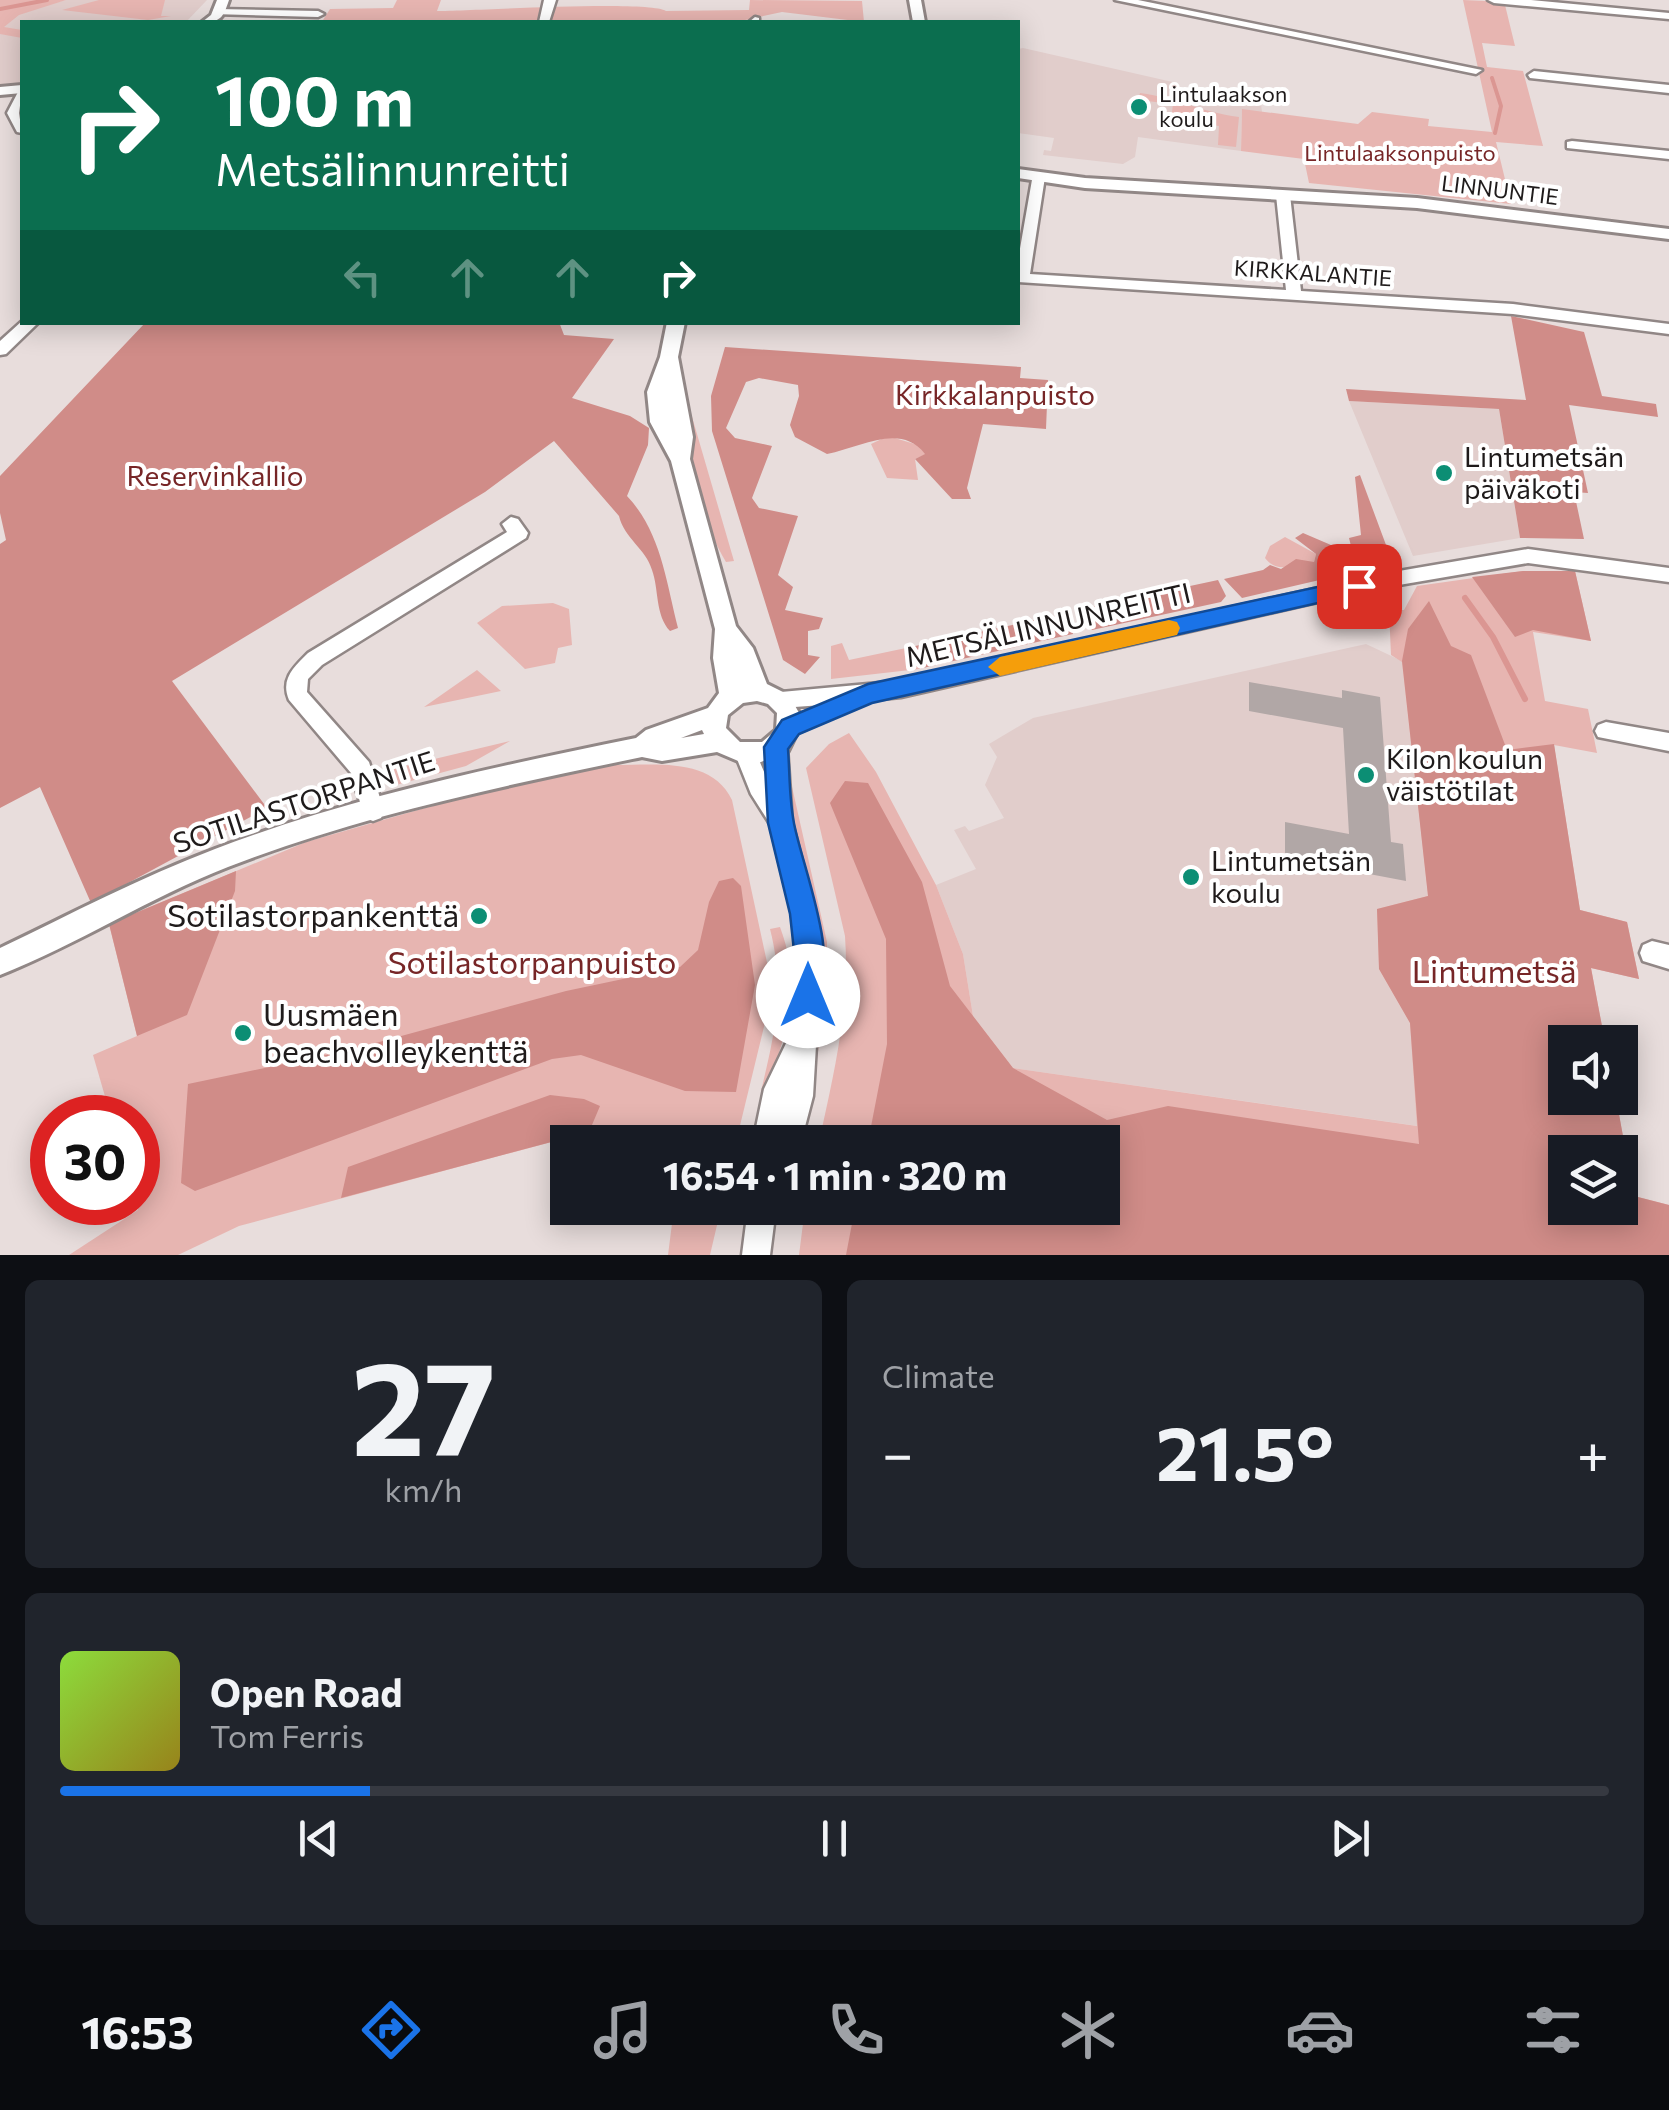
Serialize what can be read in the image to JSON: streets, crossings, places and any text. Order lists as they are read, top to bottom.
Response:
{
  "streets": {
    "street": [
      "LINNUNTIE",
      "KIRKKALANTIE",
      "METSÄLINNUNREITTI",
      "SOTILASTORPANTIE"
    ]
  },
  "crossings": [
    ["METSÄLINNUNREITTI", "SOTILASTORPANTIE"]
  ],
  "parks": [
    "Lintulaaksonpuisto",
    "Kirkkalanpuisto",
    "Reservinkallio",
    "Sotilastorpanpuisto",
    "Lintumetsä"
  ],
  "places": [
    "Lintulaakson koulu",
    "Lintumetsän päiväkoti",
    "Kilon koulun väistötilat",
    "Lintumetsän koulu",
    "Sotilastorpankenttä",
    "Uusmäen beachvolleykenttä"
  ],
  "page": {
    "turn": ["100 m", "Metsälinnunreitti"],
    "limit": "30",
    "trip": "16:54 · 1 min · 320 m",
    "tile": [
      ["27", "km/h"],
      "Climate"
    ],
    "heat": ["−", "21.5°", "+"],
    "song": ["Open Road", "Tom Ferris"],
    "tabs": "16:53"
  }
}
